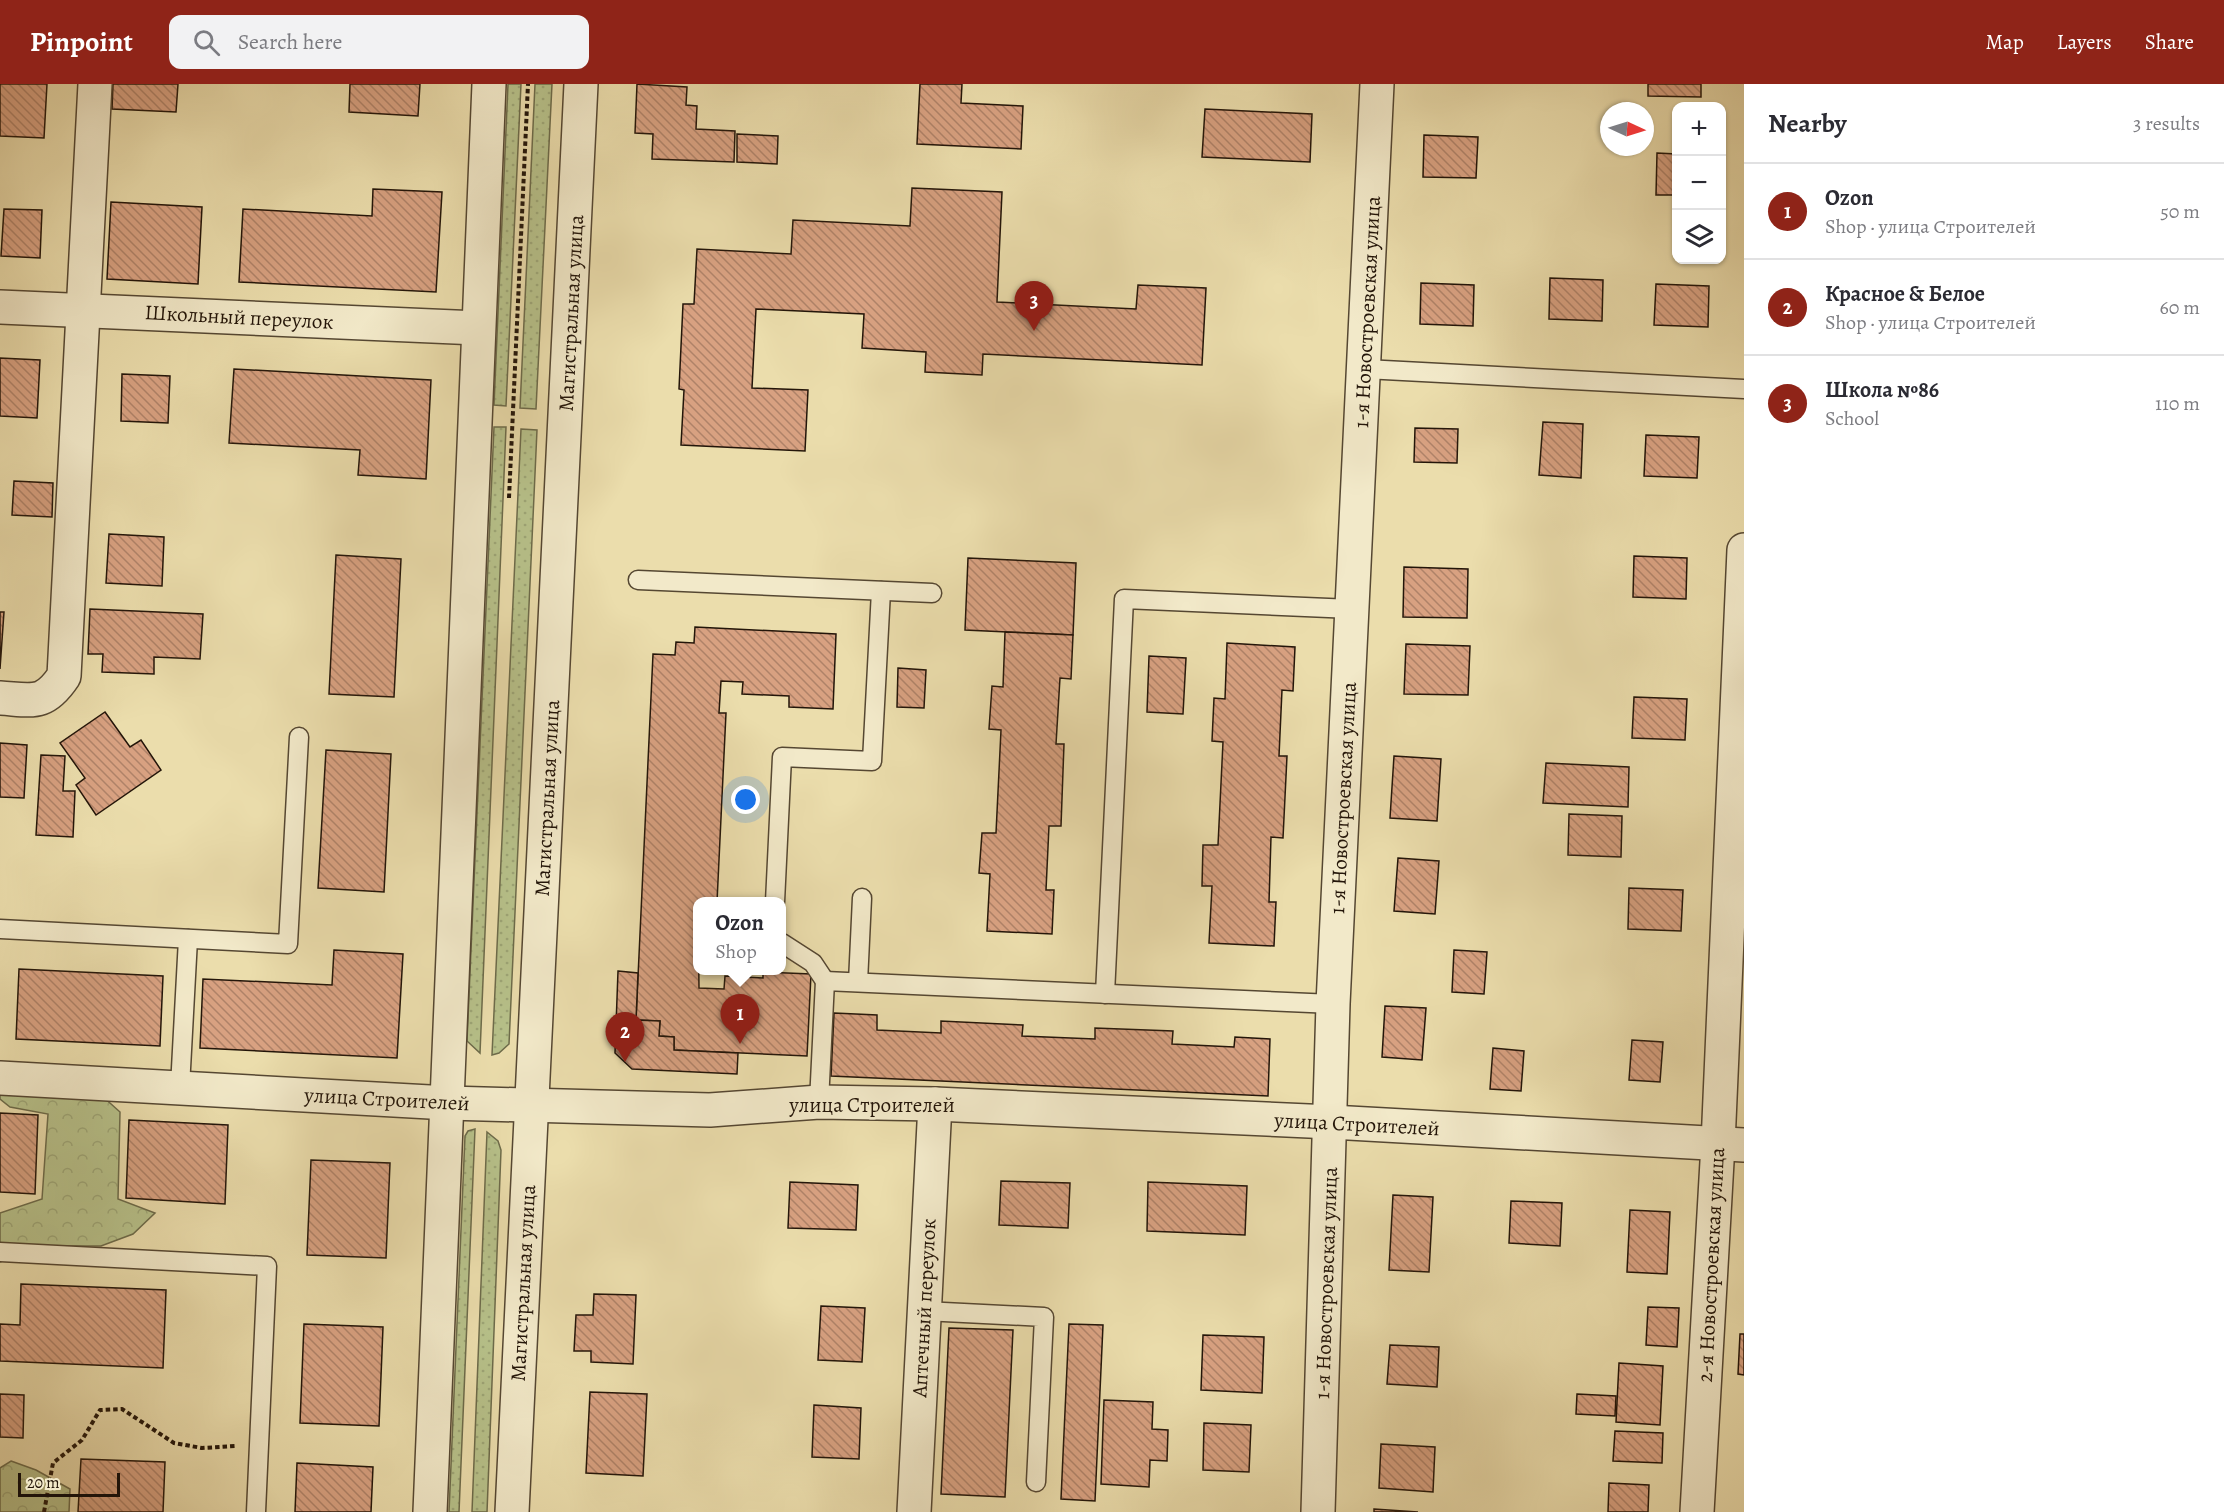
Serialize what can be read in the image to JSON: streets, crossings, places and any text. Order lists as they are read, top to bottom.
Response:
{
  "streets": {
    "street": [
      "1-я Новостроевская улица",
      "Магистральная улица",
      "Школьный переулок",
      "улица Строителей",
      "2-я Новостроевская улица",
      "Аптечный переулок"
    ]
  },
  "crossings": [
    ["1-я Новостроевская улица", "улица Строителей"],
    ["Магистральная улица", "улица Строителей"],
    ["улица Строителей", "2-я Новостроевская улица"],
    ["улица Строителей", "Аптечный переулок"]
  ],
  "scale_bar": "20 m",
  "north": "right",
  "page": {
    "header": "Pinpoint",
    "search": "Search here",
    "nav": ["Map", "Layers", "Share"],
    "heading": ["Nearby", "3 results"],
    "map_buttons": ["+", "−"],
    "list": [
      {
        "mark": "1",
        "name": "Ozon",
        "note": "Shop · улица Строителей",
        "value": "50 m"
      },
      {
        "mark": "2",
        "name": "Красное & Белое",
        "note": "Shop · улица Строителей",
        "value": "60 m"
      },
      {
        "mark": "3",
        "name": "Школа №86",
        "note": "School",
        "value": "110 m"
      }
    ],
    "pins": ["3", "1", "2"],
    "popup": ["Ozon", "Shop"],
    "scale": "20 m"
  }
}
